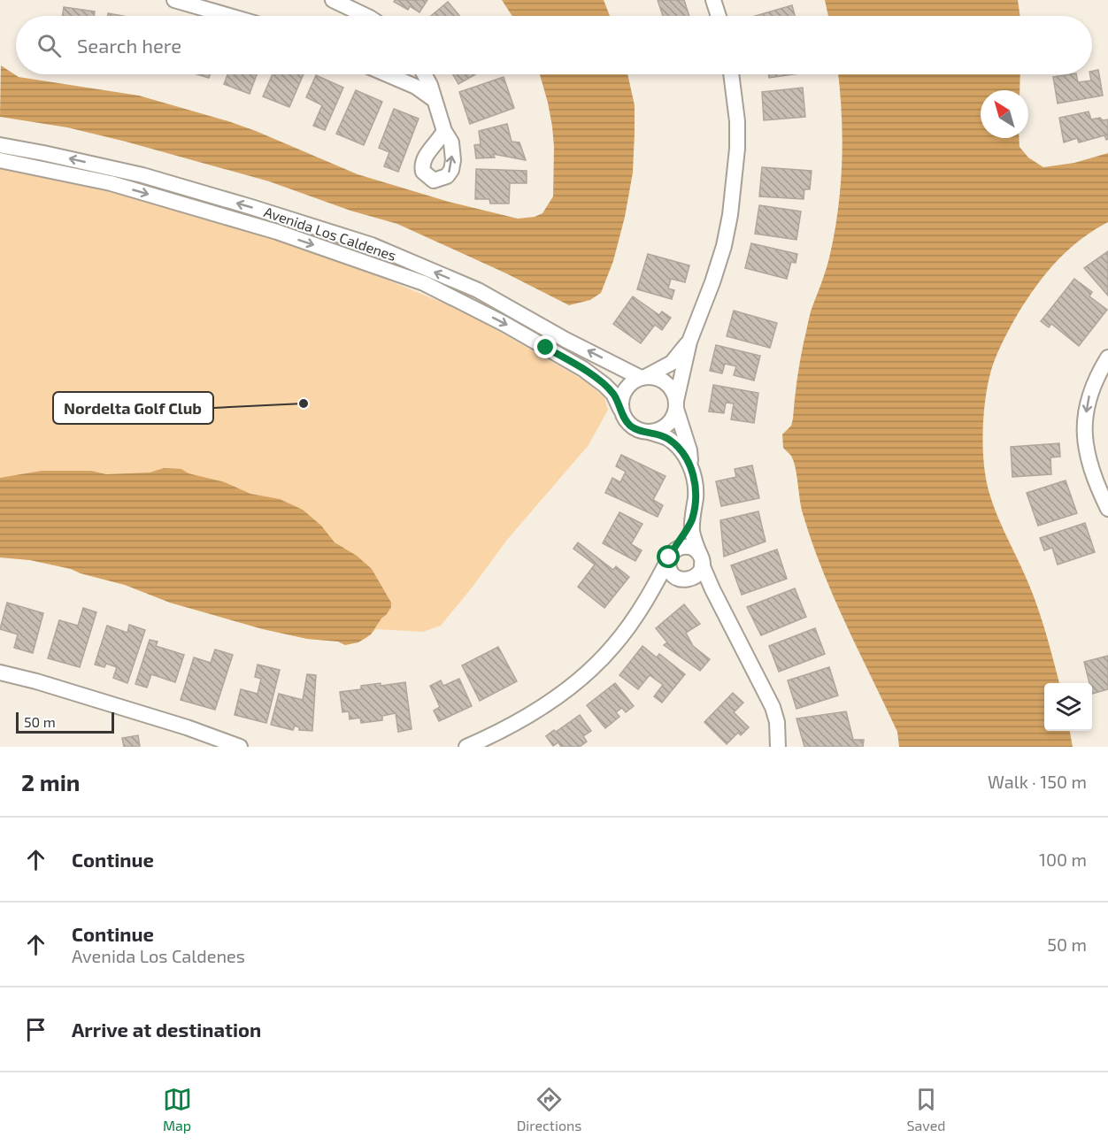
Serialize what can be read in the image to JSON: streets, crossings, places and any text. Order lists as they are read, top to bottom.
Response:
{
  "streets": {
    "street": ["Avenida Los Caldenes"]
  },
  "places": ["Nordelta Golf Club"],
  "scale_bar": "50 m",
  "north": "top left",
  "page": {
    "search": "Search here",
    "scale": "50 m",
    "heading": ["2 min", "Walk · 150 m"],
    "list": [
      ["Continue", "100 m"],
      ["Continue", "Avenida Los Caldenes", "50 m"],
      "Arrive at destination"
    ],
    "nav": ["Map", "Directions", "Saved"]
  }
}
